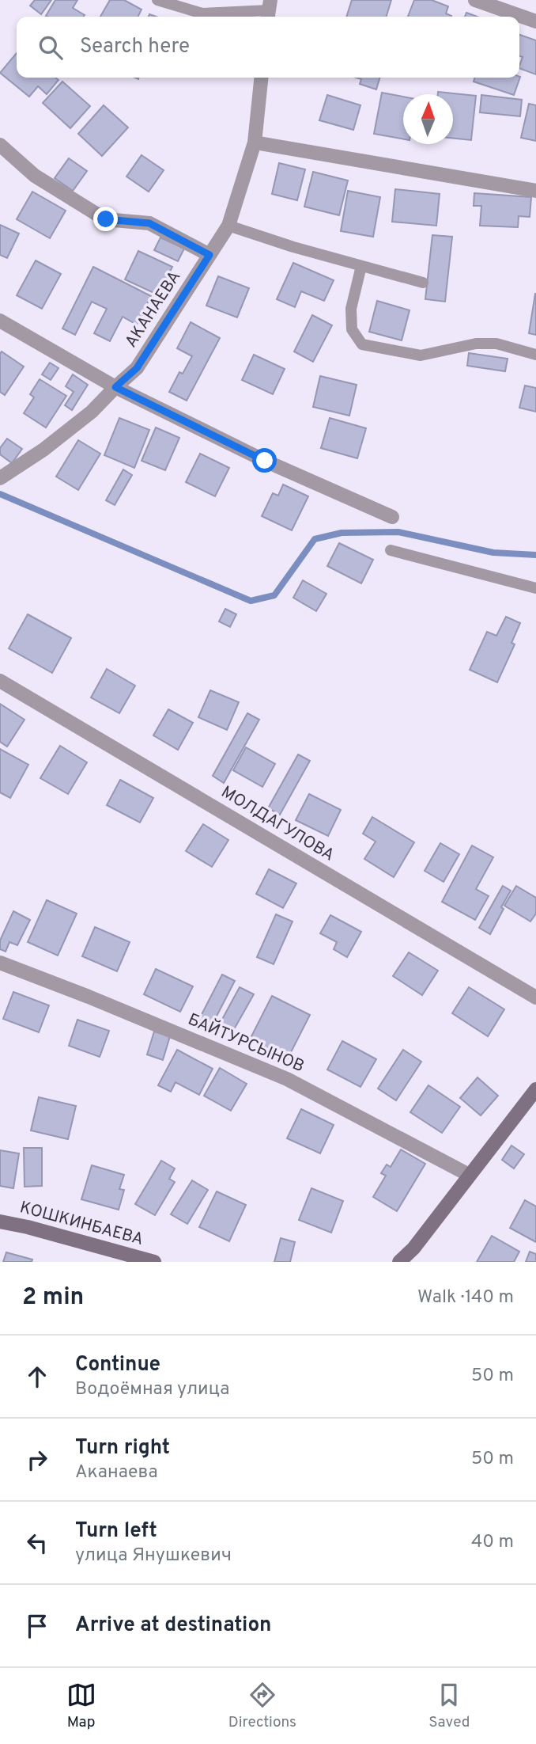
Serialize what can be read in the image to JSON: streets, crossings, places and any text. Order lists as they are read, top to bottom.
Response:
{
  "streets": {
    "main road": ["КОШКИНБАЕВА"],
    "street": ["АКАНАЕВА", "МОЛДАГУЛОВА", "БАЙТУРСЫНОВ"]
  },
  "north": "top",
  "page": {
    "search": "Search here",
    "heading": ["2 min", "Walk · 140 m"],
    "list": [
      ["Continue", "Водоёмная улица", "50 m"],
      ["Turn right", "Аканаева", "50 m"],
      ["Turn left", "улица Янушкевич", "40 m"],
      "Arrive at destination"
    ],
    "nav": ["Map", "Directions", "Saved"]
  }
}
